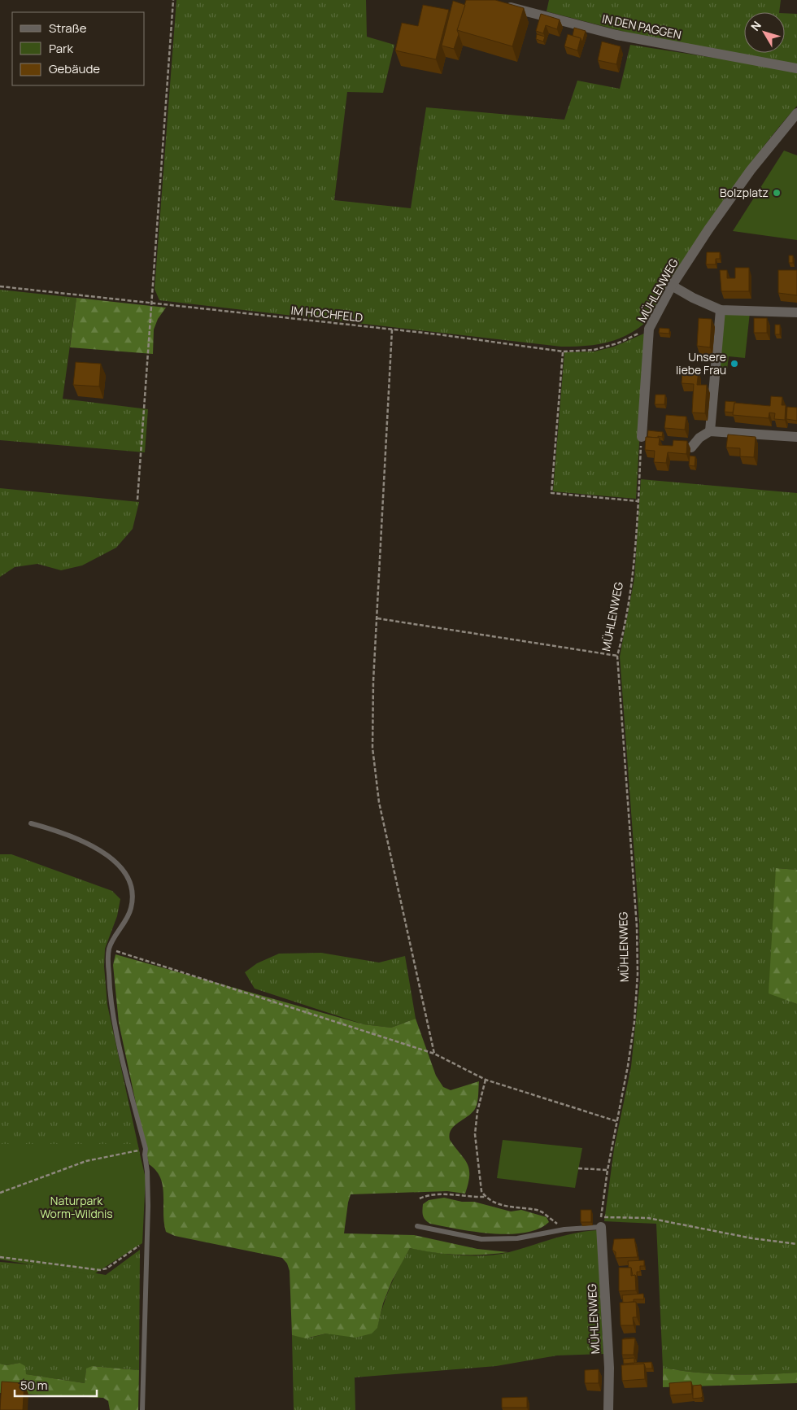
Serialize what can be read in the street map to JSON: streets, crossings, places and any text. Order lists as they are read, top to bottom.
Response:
{
  "streets": {
    "street": ["IN DEN PAGGEN", "MÜHLENWEG"],
    "path": ["IM HOCHFELD"]
  },
  "crossings": [
    ["MÜHLENWEG", "IM HOCHFELD"]
  ],
  "parks": ["Naturpark Worm-Wildnis"],
  "places": ["Bolzplatz", "Unsere liebe Frau"],
  "legend": ["Straße", "Park", "Gebäude"],
  "scale_bar": "50 m",
  "north": "top left"
}
